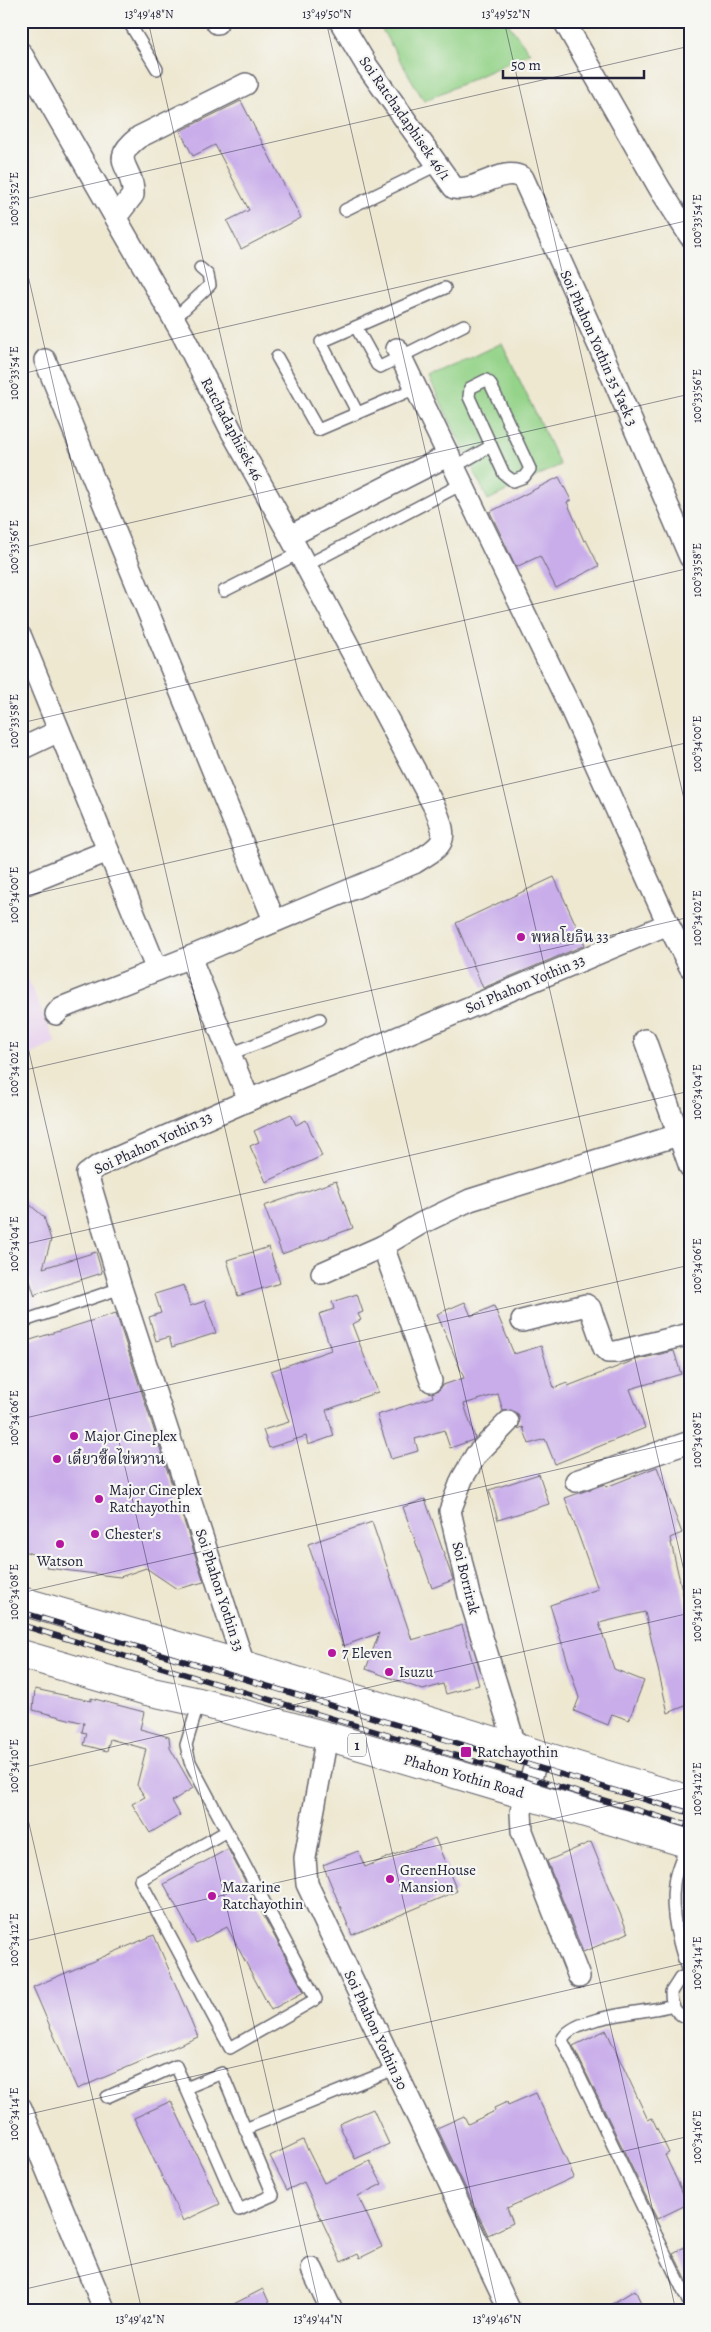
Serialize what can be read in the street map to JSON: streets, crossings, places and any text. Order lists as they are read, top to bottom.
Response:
{
  "streets": {
    "main road": ["1", "Phahon Yothin Road"],
    "street": [
      "Soi Ratchadaphisek 46/1",
      "Soi Phahon Yothin 35 Yaek 3",
      "Ratchadaphisek 46",
      "Soi Phahon Yothin 33",
      "Soi Borrirak",
      "Soi Phahon Yothin 30"
    ]
  },
  "crossings": [
    ["Soi Ratchadaphisek 46/1", "Soi Phahon Yothin 35 Yaek 3"],
    ["Soi Phahon Yothin 33", "Phahon Yothin Road"],
    ["Soi Borrirak", "Phahon Yothin Road"],
    ["Phahon Yothin Road", "Soi Phahon Yothin 30"]
  ],
  "places": {
    "other": [
      "พหลโยธิน 33",
      "Major Cineplex",
      "เตี๋ยวซี๊ดไข่หวาน",
      "Major Cineplex Ratchayothin",
      "Chester's",
      "Watson",
      "7 Eleven",
      "Isuzu",
      "GreenHouse Mansion",
      "Mazarine Ratchayothin"
    ],
    "transit": ["Ratchayothin"]
  },
  "scale_bar": "50 m",
  "coordinates": [
    "13°49'48\"N",
    "13°49'50\"N",
    "13°49'52\"N",
    "100°33'52\"E",
    "100°33'54\"E",
    "100°33'56\"E",
    "100°33'58\"E",
    "100°34'00\"E",
    "100°34'02\"E",
    "100°34'04\"E",
    "100°34'06\"E",
    "100°34'08\"E",
    "100°34'10\"E",
    "100°34'12\"E",
    "100°34'14\"E",
    "100°34'16\"E",
    "13°49'42\"N",
    "13°49'44\"N",
    "13°49'46\"N"
  ]
}
